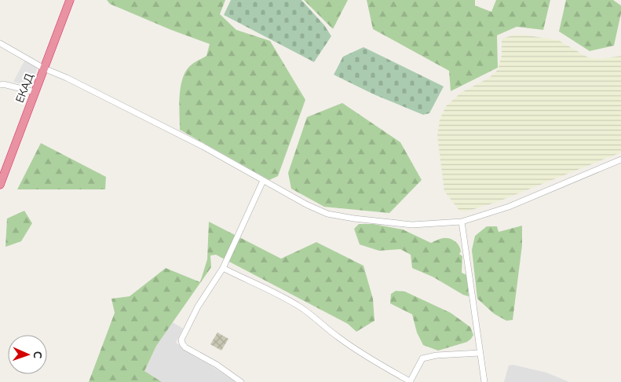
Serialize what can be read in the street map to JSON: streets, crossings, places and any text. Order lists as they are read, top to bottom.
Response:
{
  "streets": {
    "highway": ["ЕКАД"]
  },
  "north": "right"
}
